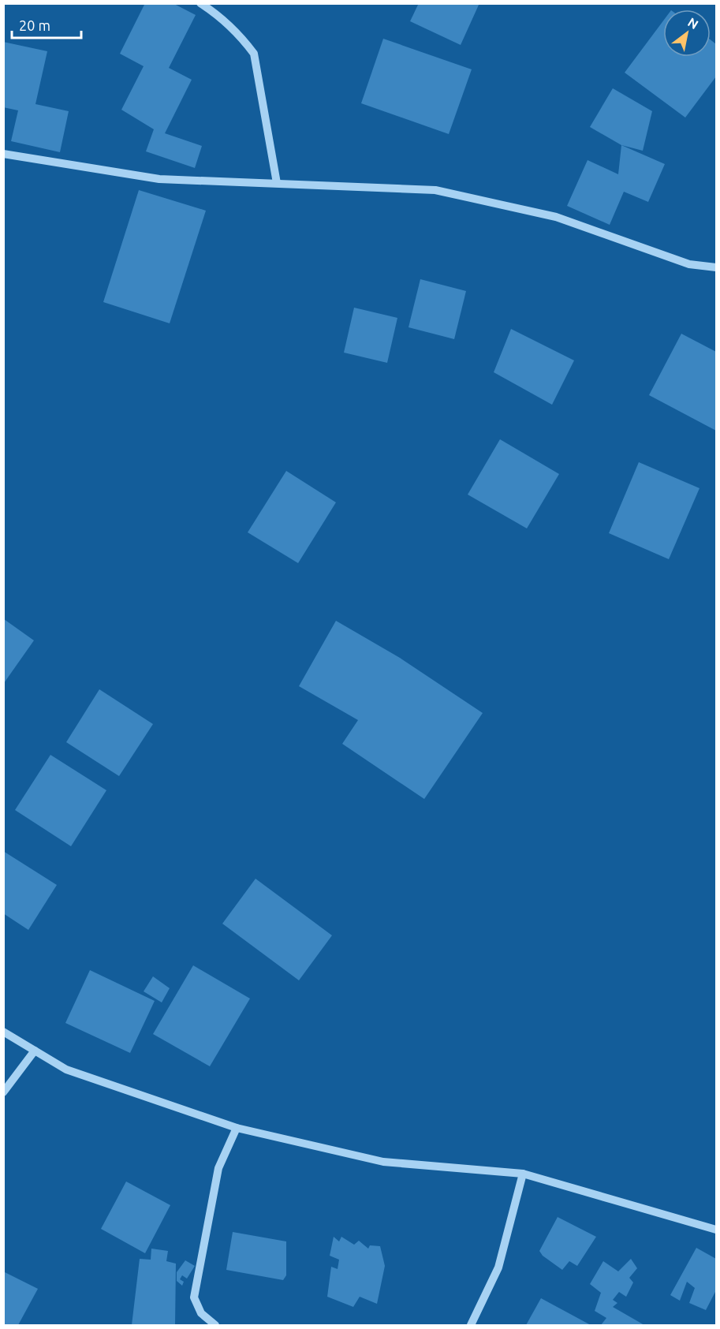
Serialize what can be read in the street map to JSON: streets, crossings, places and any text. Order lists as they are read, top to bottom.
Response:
{
  "scale_bar": "20 m",
  "north": "top right"
}
